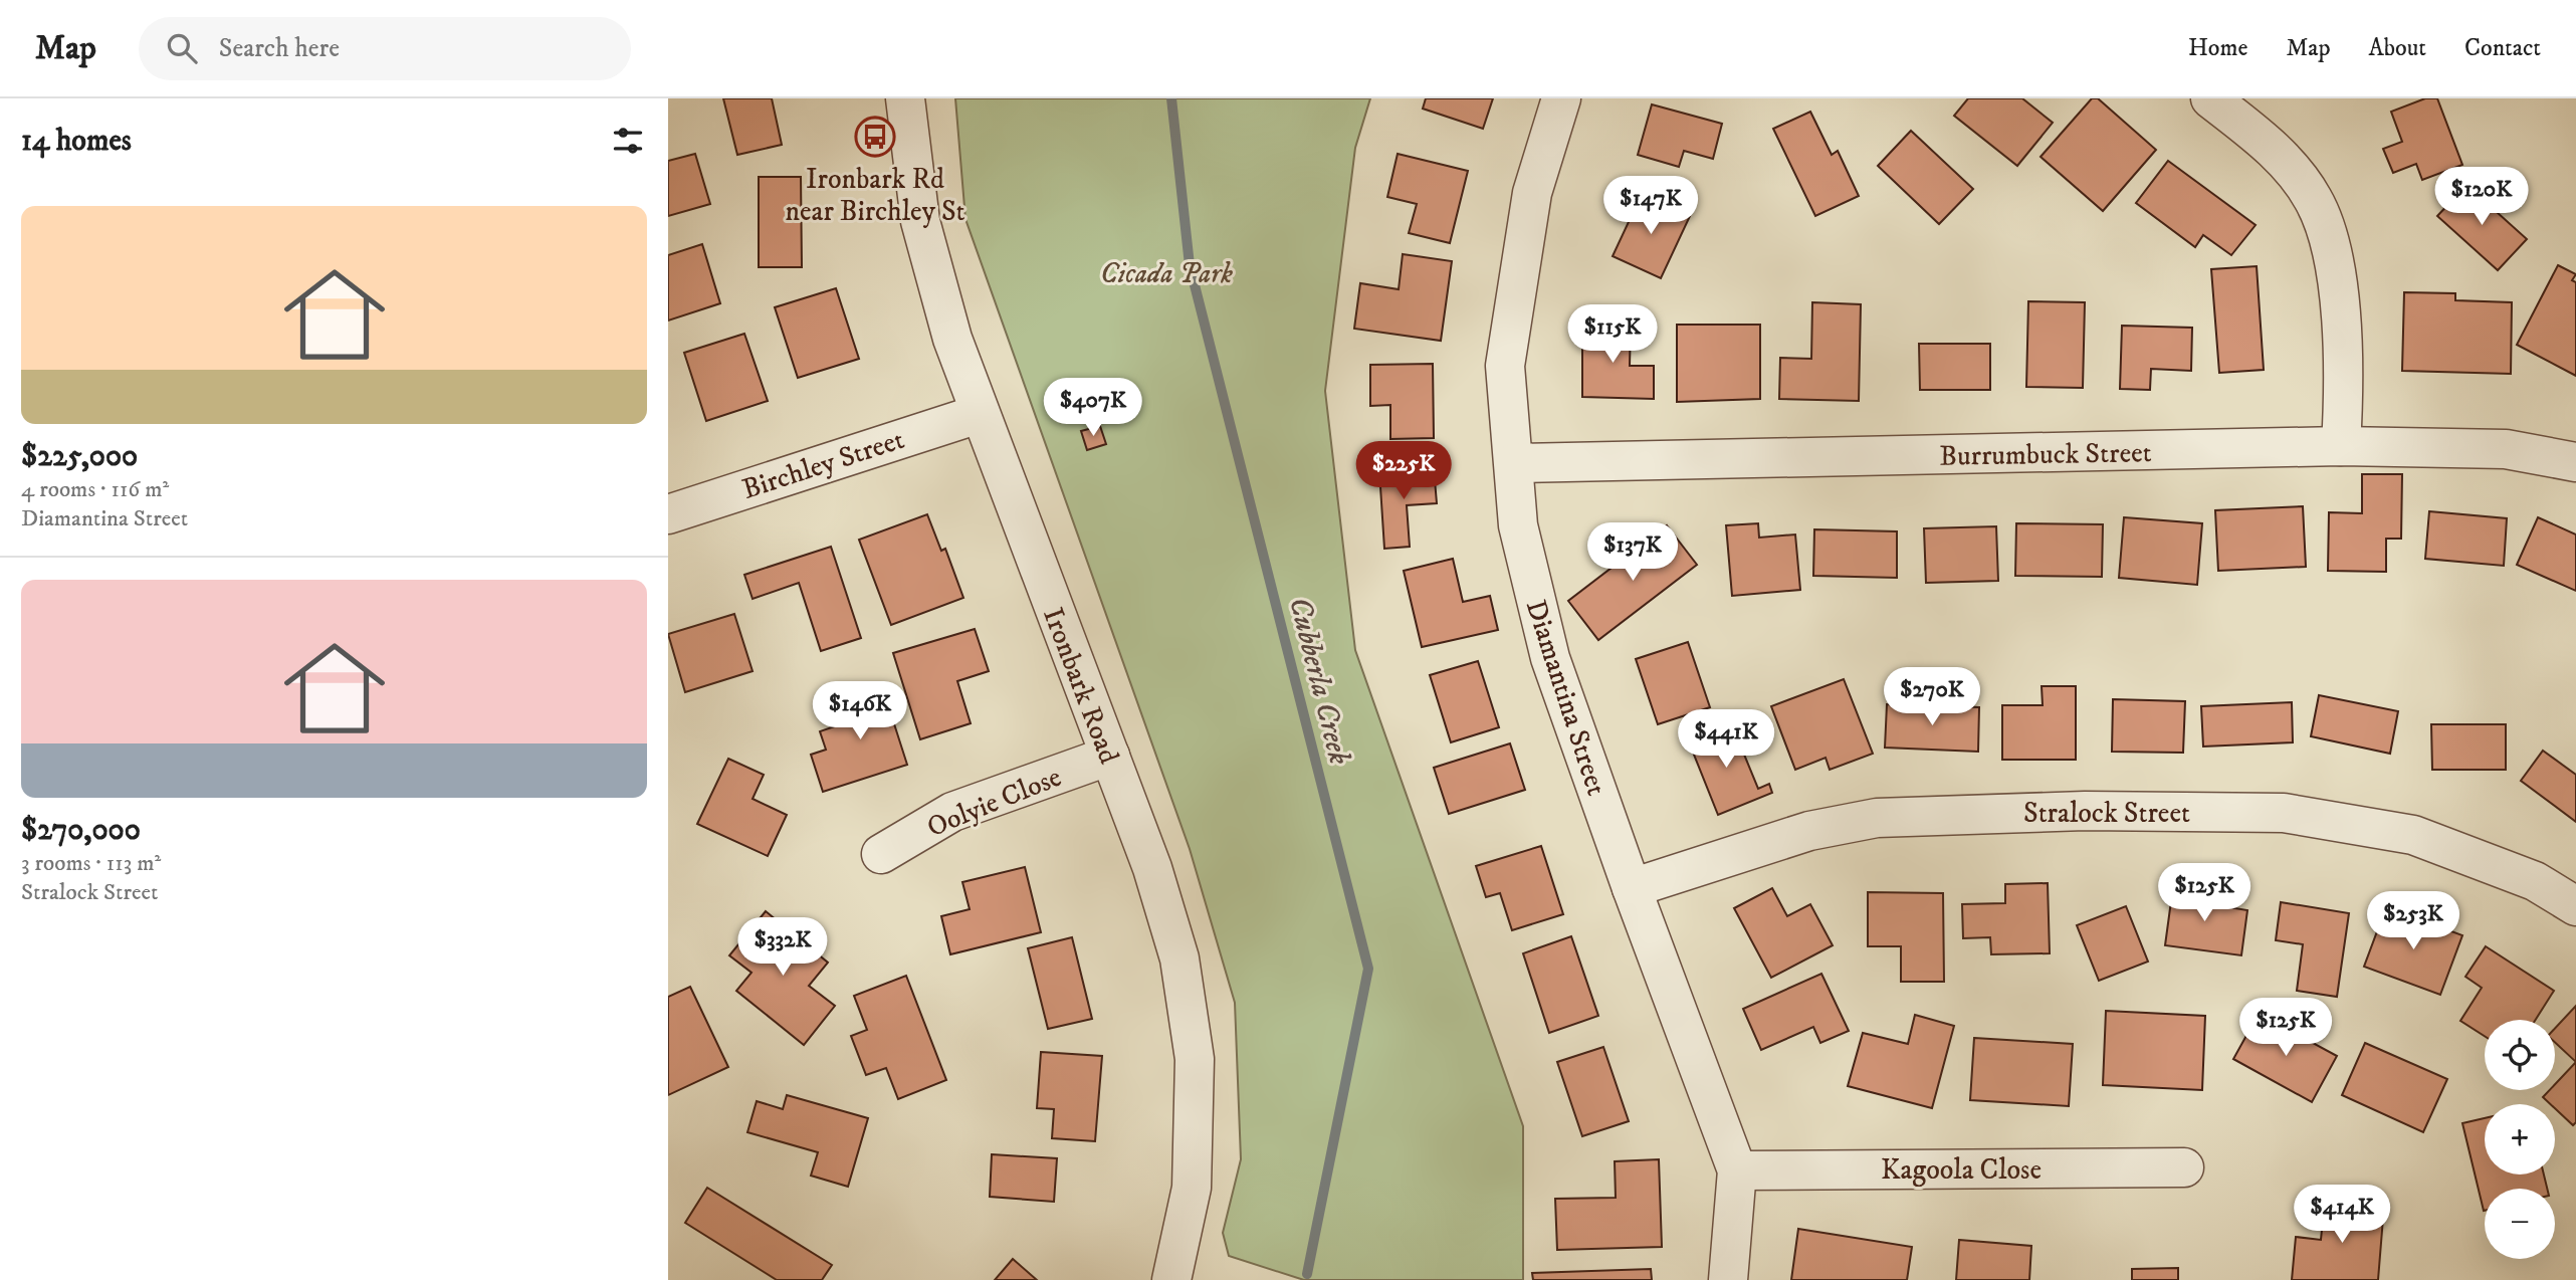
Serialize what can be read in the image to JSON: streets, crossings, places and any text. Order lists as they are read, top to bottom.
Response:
{
  "streets": {
    "street": [
      "Burrumbuck Street",
      "Birchley Street",
      "Ironbark Road",
      "Diamantina Street",
      "Oolyie Close",
      "Stralock Street",
      "Kagoola Close"
    ]
  },
  "crossings": [
    ["Burrumbuck Street", "Diamantina Street"],
    ["Birchley Street", "Ironbark Road"],
    ["Ironbark Road", "Oolyie Close"],
    ["Diamantina Street", "Stralock Street"],
    ["Diamantina Street", "Kagoola Close"]
  ],
  "water": ["Cubberla Creek"],
  "parks": ["Cicada Park"],
  "places": {
    "bus stop": ["Ironbark Rd near Birchley St"]
  },
  "page": {
    "header": "Map",
    "search": "Search here",
    "nav": [
      "Home",
      "Map",
      "About",
      "Contact"
    ],
    "heading": "14 homes",
    "price": [
      "$120K",
      "$147K",
      "$115K",
      "$407K",
      "$225K",
      "$137K",
      "$270K",
      "$146K",
      "$441K",
      "$125K",
      "$253K",
      "$332K",
      "$125K",
      "$414K"
    ],
    "list": [
      {
        "name": "$225,000",
        "note": "4 rooms · 116 m² · Diamantina Street"
      },
      {
        "name": "$270,000",
        "note": "3 rooms · 113 m² · Stralock Street"
      }
    ],
    "map_buttons": ["+", "−"]
  }
}
